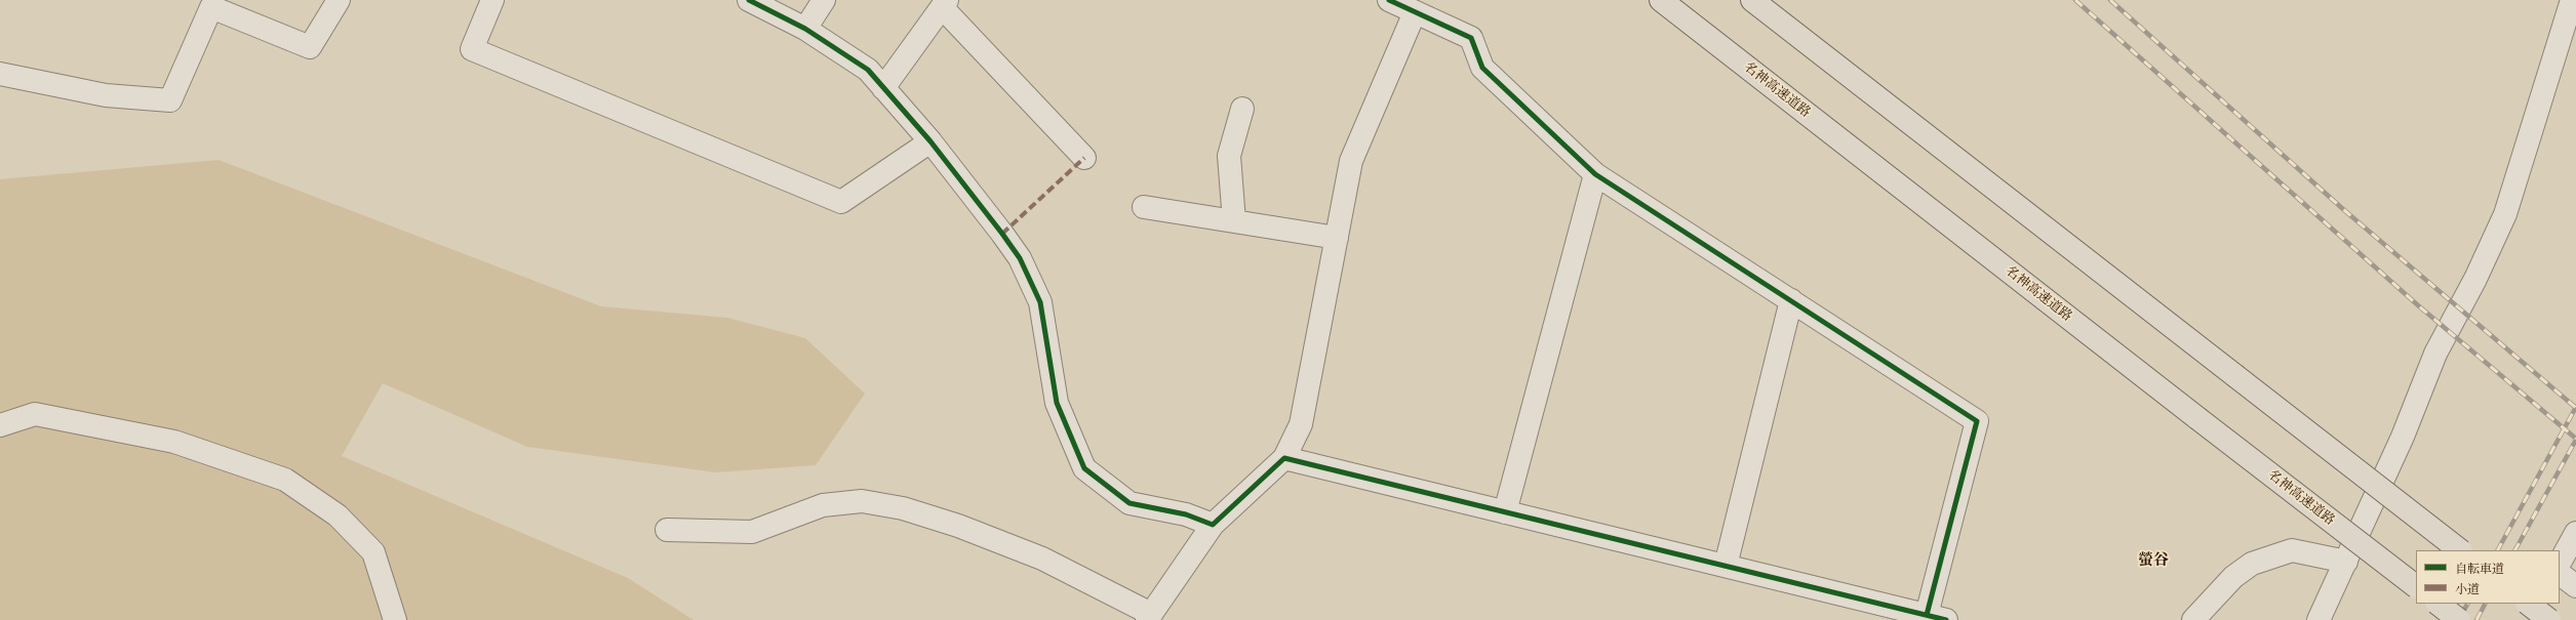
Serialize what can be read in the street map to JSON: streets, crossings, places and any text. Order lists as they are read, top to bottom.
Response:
{
  "streets": {
    "highway": ["名神高速道路"]
  },
  "districts": ["螢谷"],
  "legend": ["自転車道", "小道"]
}
